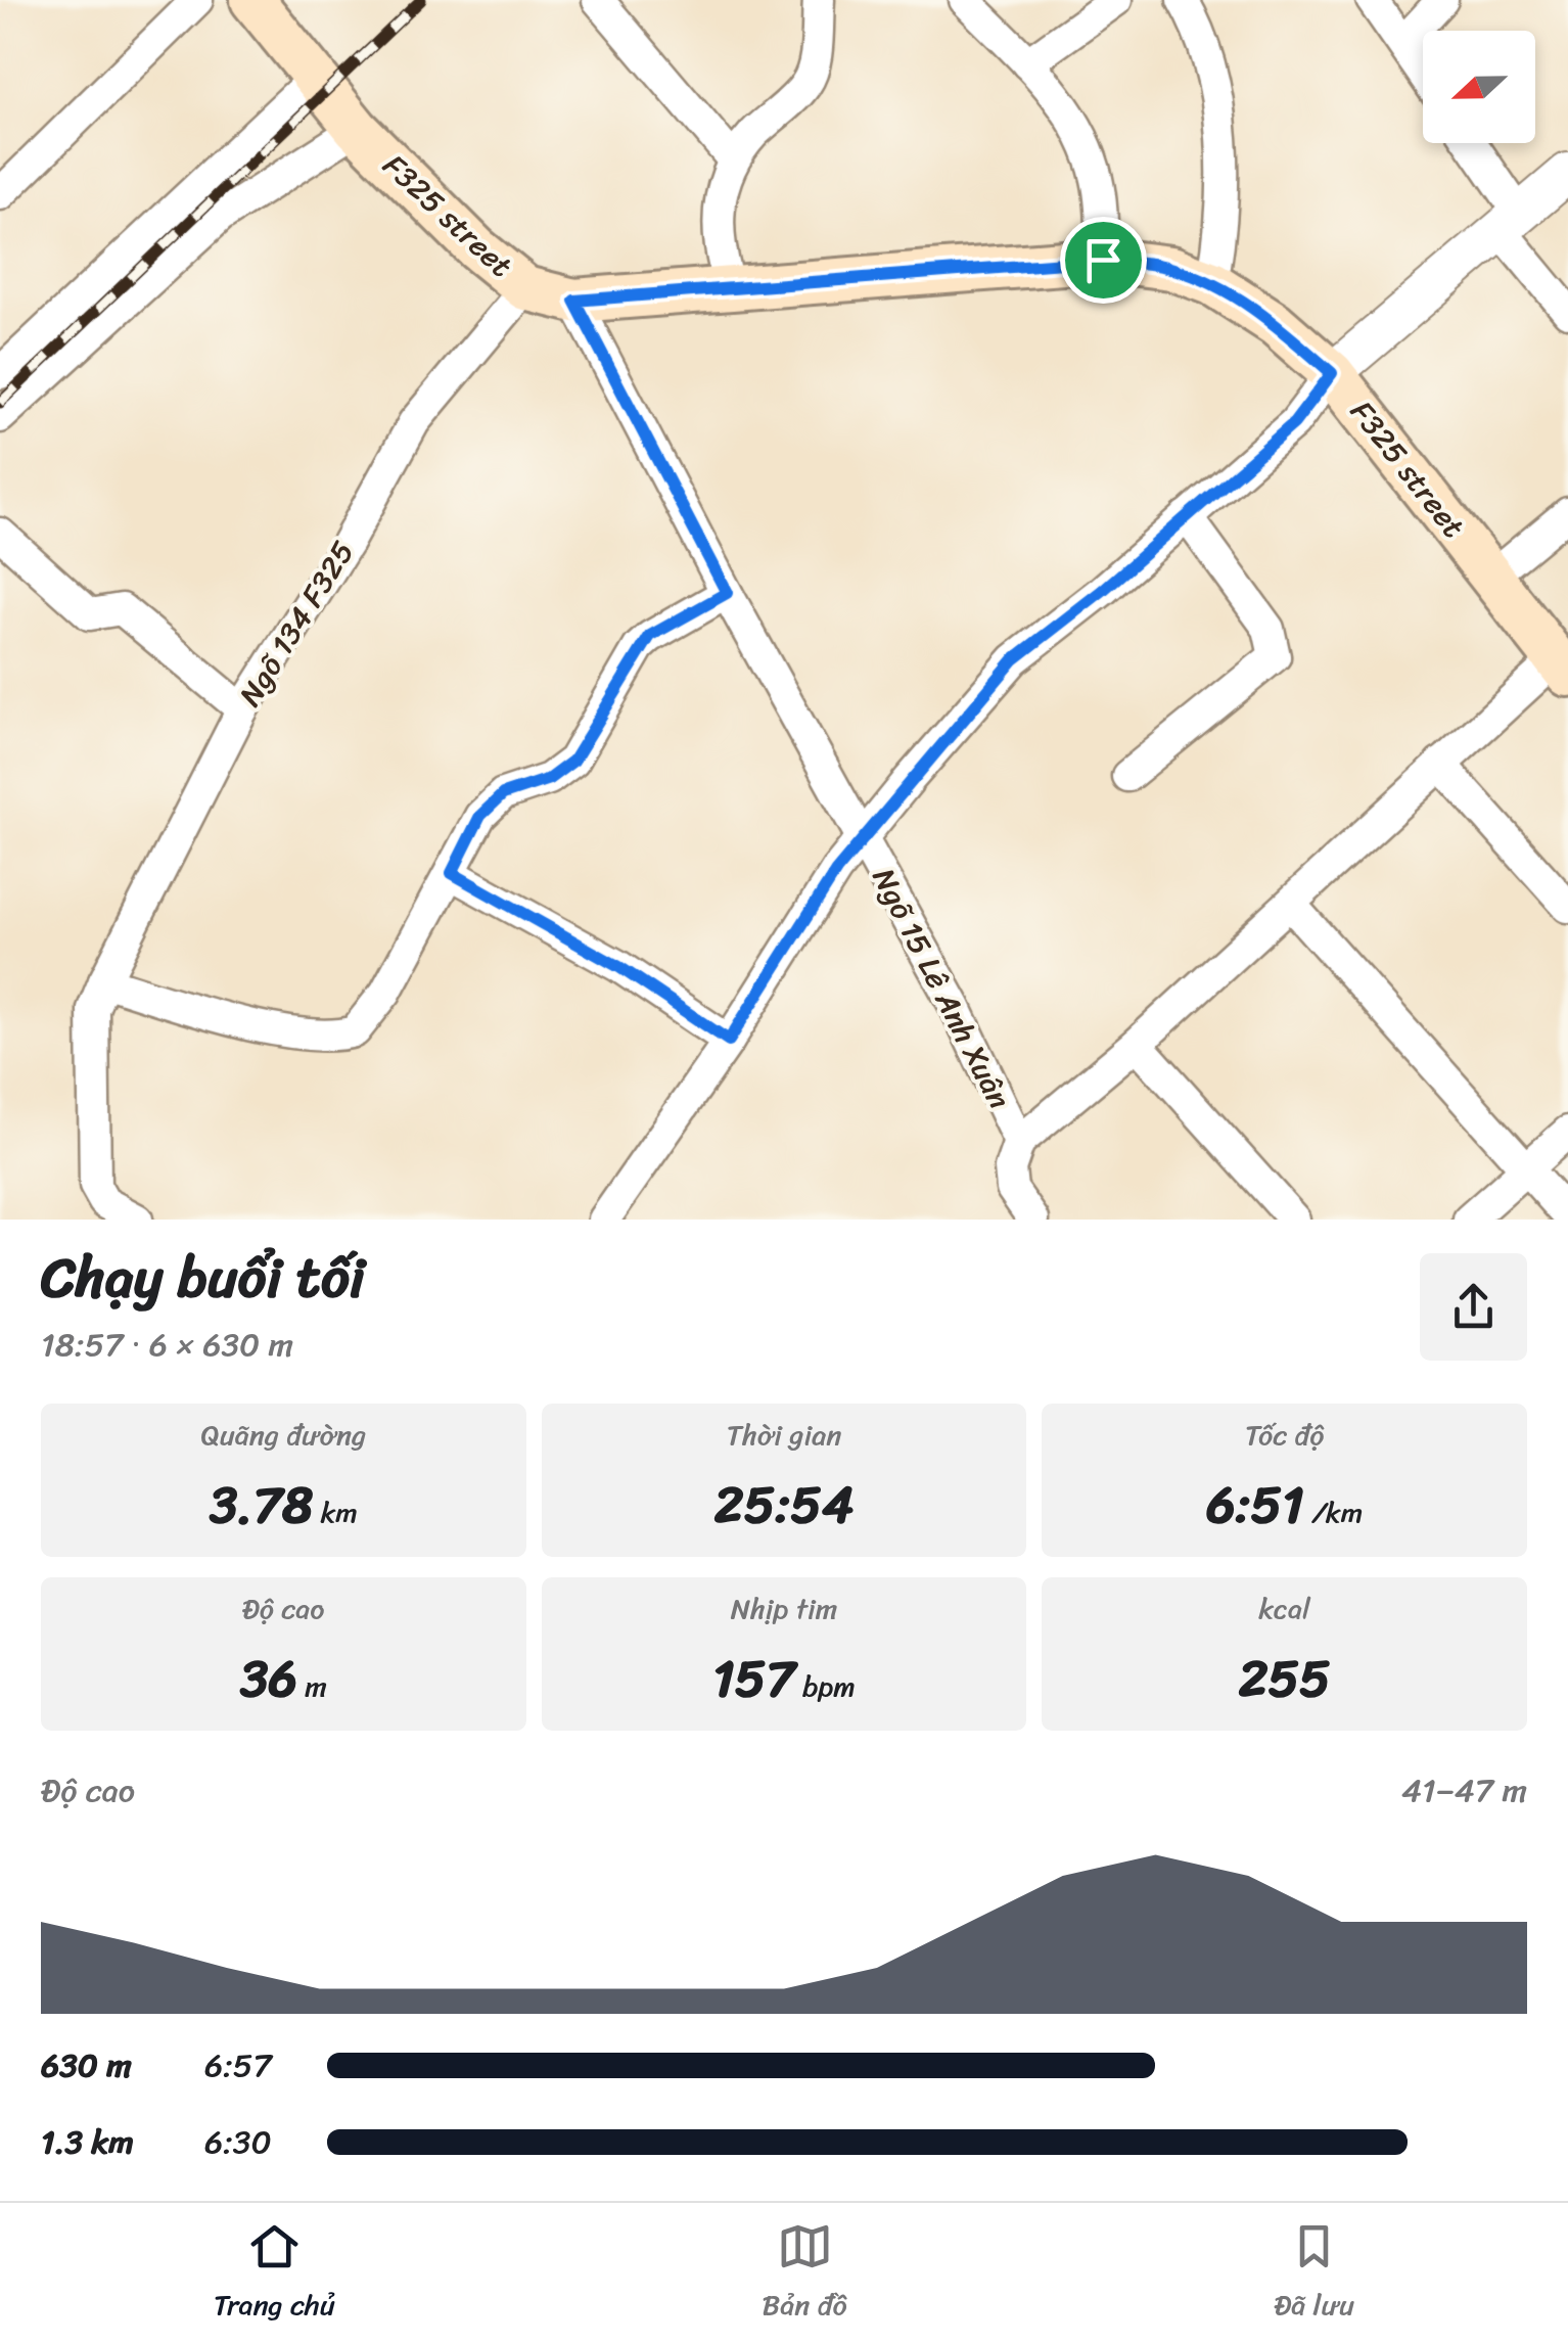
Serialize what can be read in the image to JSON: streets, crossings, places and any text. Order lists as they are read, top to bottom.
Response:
{
  "streets": {
    "main road": ["F325 street"],
    "street": ["Ngõ 134 F325", "Ngõ 15 Lê Anh Xuân"]
  },
  "crossings": [
    ["F325 street", "Ngõ 134 F325"],
    ["F325 street", "Ngõ 15 Lê Anh Xuân"]
  ],
  "north": "left",
  "page": {
    "heading": ["Chạy buổi tối", "18:57 · 6 × 630 m"],
    "stats": [
      ["Quãng đường", "3.78 km"],
      ["Thời gian", "25:54"],
      ["Tốc độ", "6:51 /km"],
      ["Độ cao", "36 m"],
      ["Nhịp tim", "157 bpm"],
      ["kcal", "255"]
    ],
    "chart": ["Độ cao", "41–47 m"],
    "list": [
      {
        "name": "630 m",
        "note": "6:57"
      },
      {
        "name": "1.3 km",
        "note": "6:30"
      }
    ],
    "tabs": ["Trang chủ", "Bản đồ", "Đã lưu"]
  }
}
